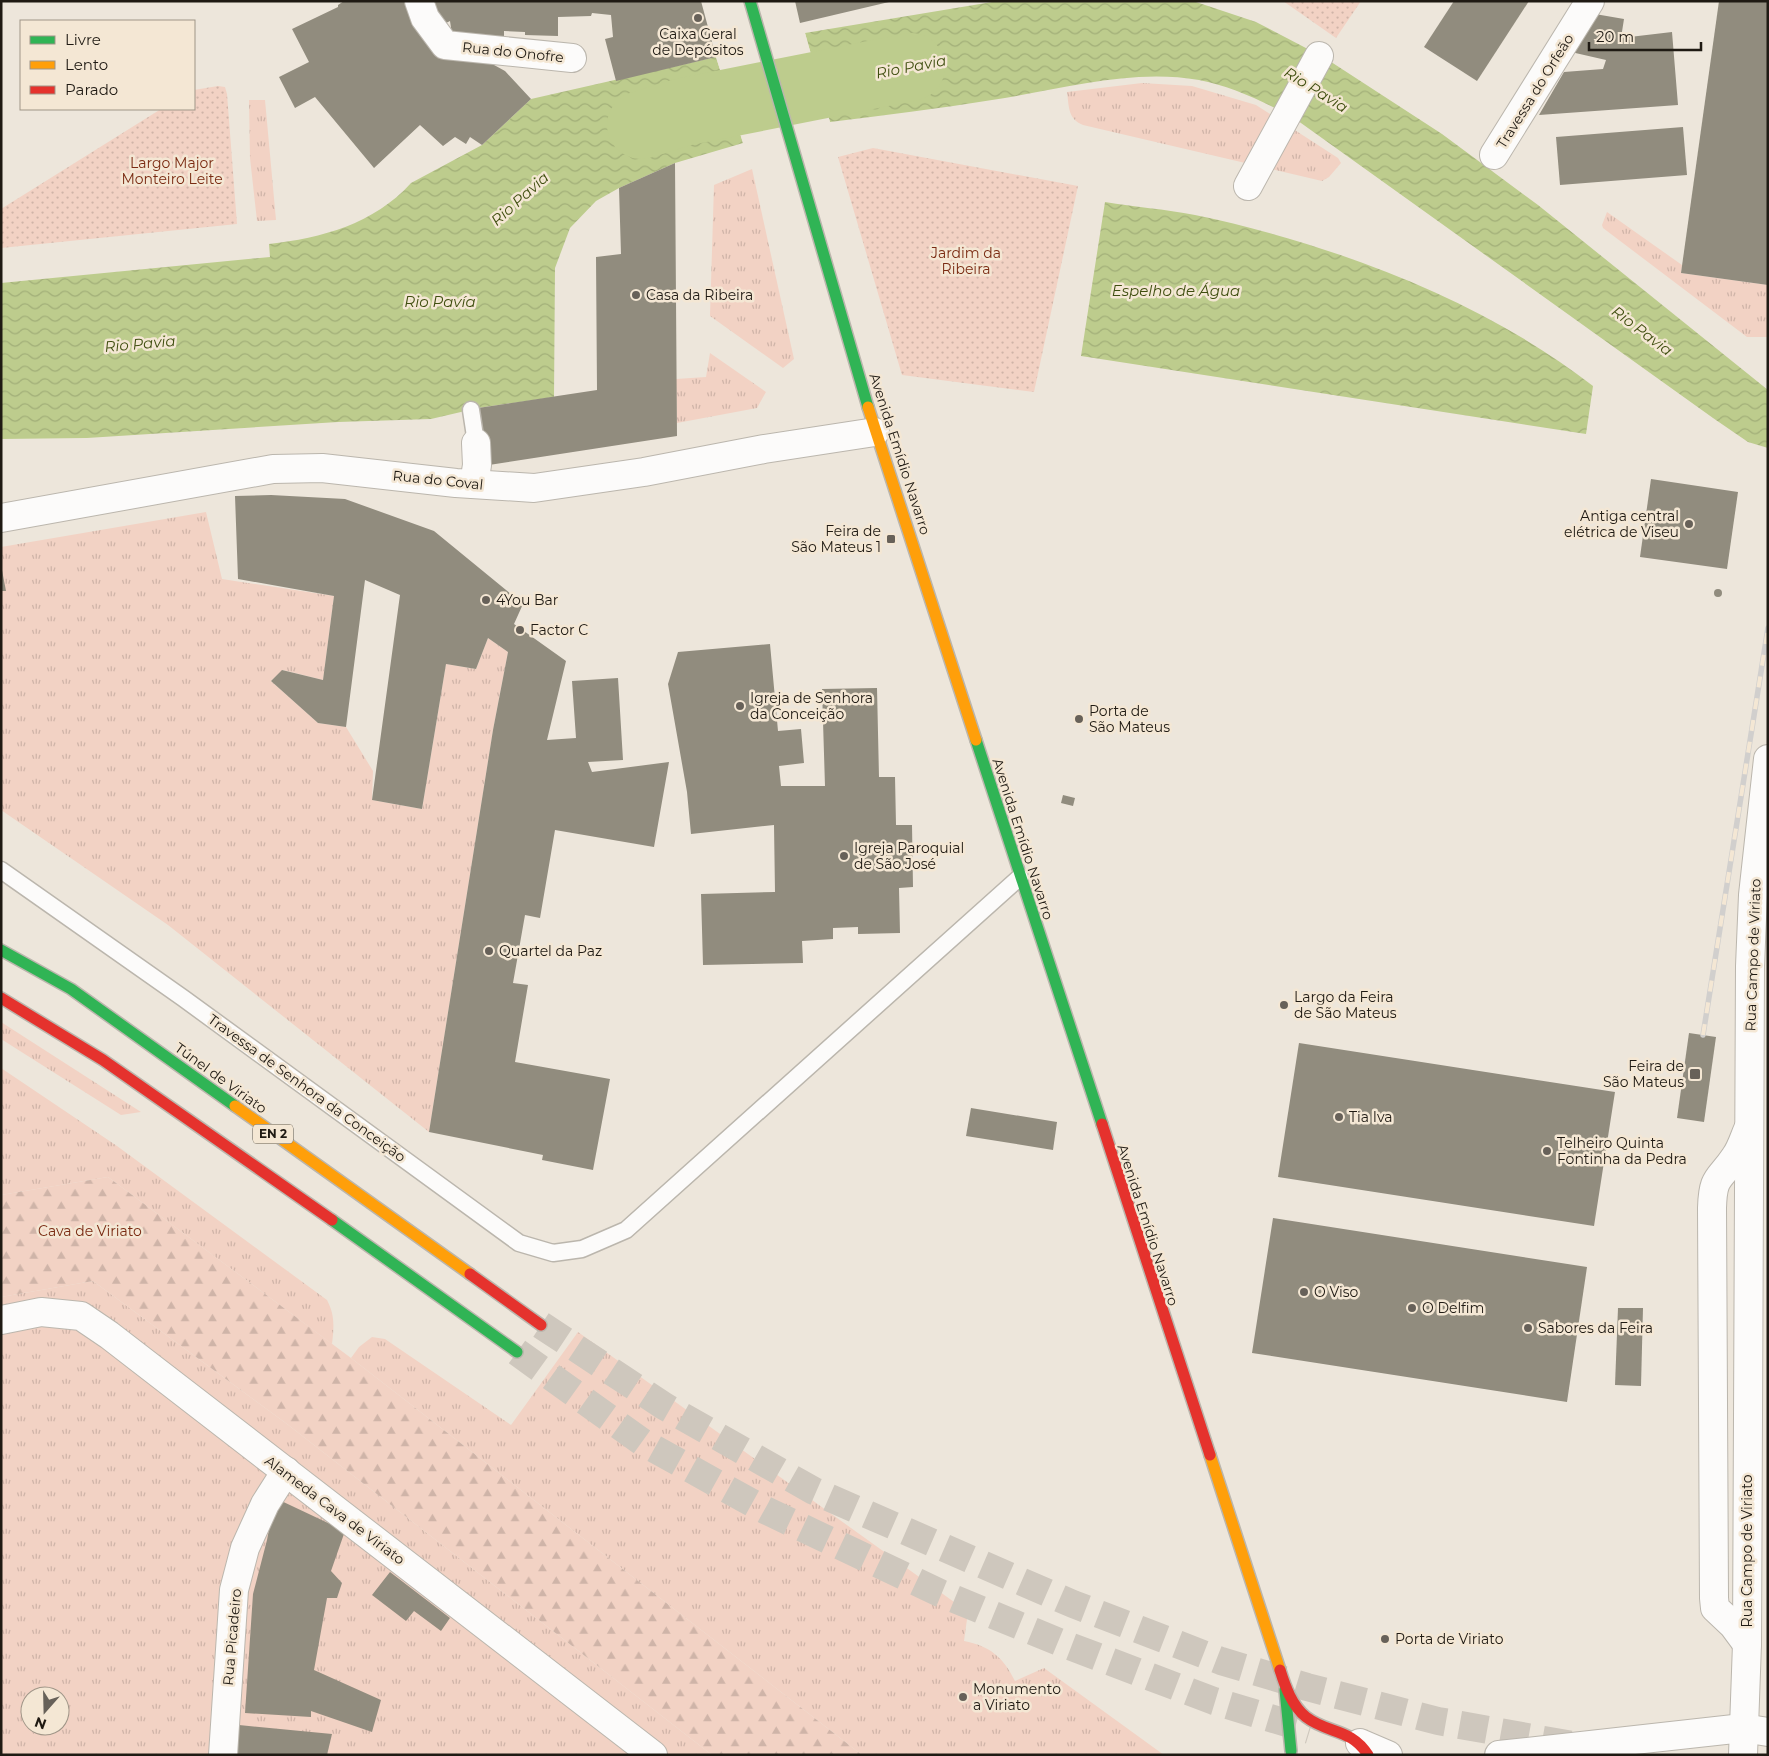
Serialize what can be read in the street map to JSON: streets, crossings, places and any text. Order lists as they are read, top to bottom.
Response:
{
  "streets": {
    "main road": ["Avenida Emídio Navarro", "Túnel de Viriato", "EN 2"],
    "street": [
      "Rua do Onofre",
      "Travessa do Orfeão",
      "Rua do Coval",
      "Rua Campo de Viriato",
      "Alameda Cava de Viriato",
      "Rua Picadeiro"
    ],
    "lane": ["Travessa de Senhora da Conceição"]
  },
  "crossings": [
    ["Avenida Emídio Navarro", "Rua do Coval"],
    ["Avenida Emídio Navarro", "Travessa de Senhora da Conceição"],
    ["Alameda Cava de Viriato", "Rua Picadeiro"]
  ],
  "water": ["Rio Pavia", "Espelho de Água", "Rio Pavía"],
  "parks": ["Largo Major Monteiro Leite", "Jardim da Ribeira", "Cava de Viriato"],
  "places": {
    "other": [
      "Caixa Geral de Depósitos",
      "Casa da Ribeira",
      "Antiga central elétrica de Viseu",
      "4You Bar",
      "Factor C",
      "Igreja de Senhora da Conceição",
      "Porta de São Mateus",
      "Igreja Paroquial de São José",
      "Quartel da Paz",
      "Largo da Feira de São Mateus",
      "Tia Iva",
      "Telheiro Quinta Fontinha da Pedra",
      "O Viso",
      "O Delfim",
      "Sabores da Feira",
      "Porta de Viriato",
      "Monumento a Viriato"
    ],
    "transit": ["Feira de São Mateus 1", "Feira de São Mateus"]
  },
  "legend": ["Livre", "Lento", "Parado"],
  "scale_bar": "20 m",
  "north": "bottom"
}
